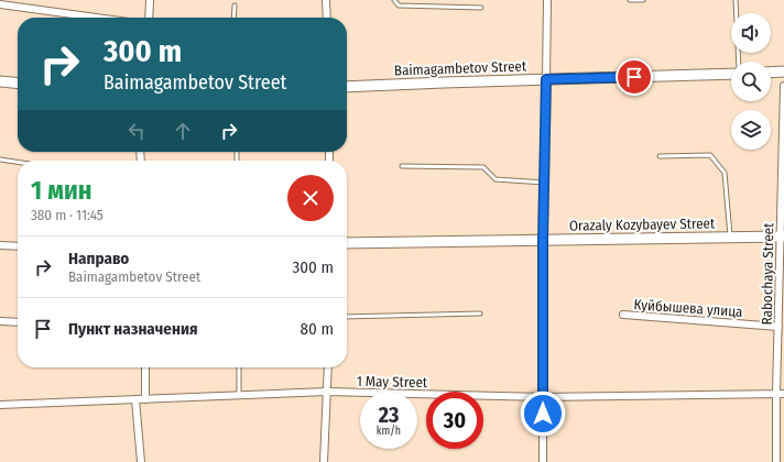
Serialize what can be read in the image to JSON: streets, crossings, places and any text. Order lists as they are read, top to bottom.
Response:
{
  "streets": {
    "main road": ["Baimagambetov Street", "Orazaly Kozybayev Street"],
    "street": ["Rabochaya Street", "Куйбышева улица", "1 May Street"]
  },
  "crossings": [
    ["Orazaly Kozybayev Street", "Rabochaya Street"],
    ["Rabochaya Street", "Куйбышева улица"],
    ["Rabochaya Street", "1 May Street"]
  ],
  "page": {
    "turn": ["300 m", "Baimagambetov Street"],
    "heading": ["1 мин", "380 m · 11:45"],
    "list": [
      {
        "name": "Направо",
        "note": "Baimagambetov Street",
        "value": "300 m"
      },
      {
        "name": "Пункт назначения",
        "value": "80 m"
      }
    ],
    "speed": "23 km/h",
    "limit": "30"
  }
}
